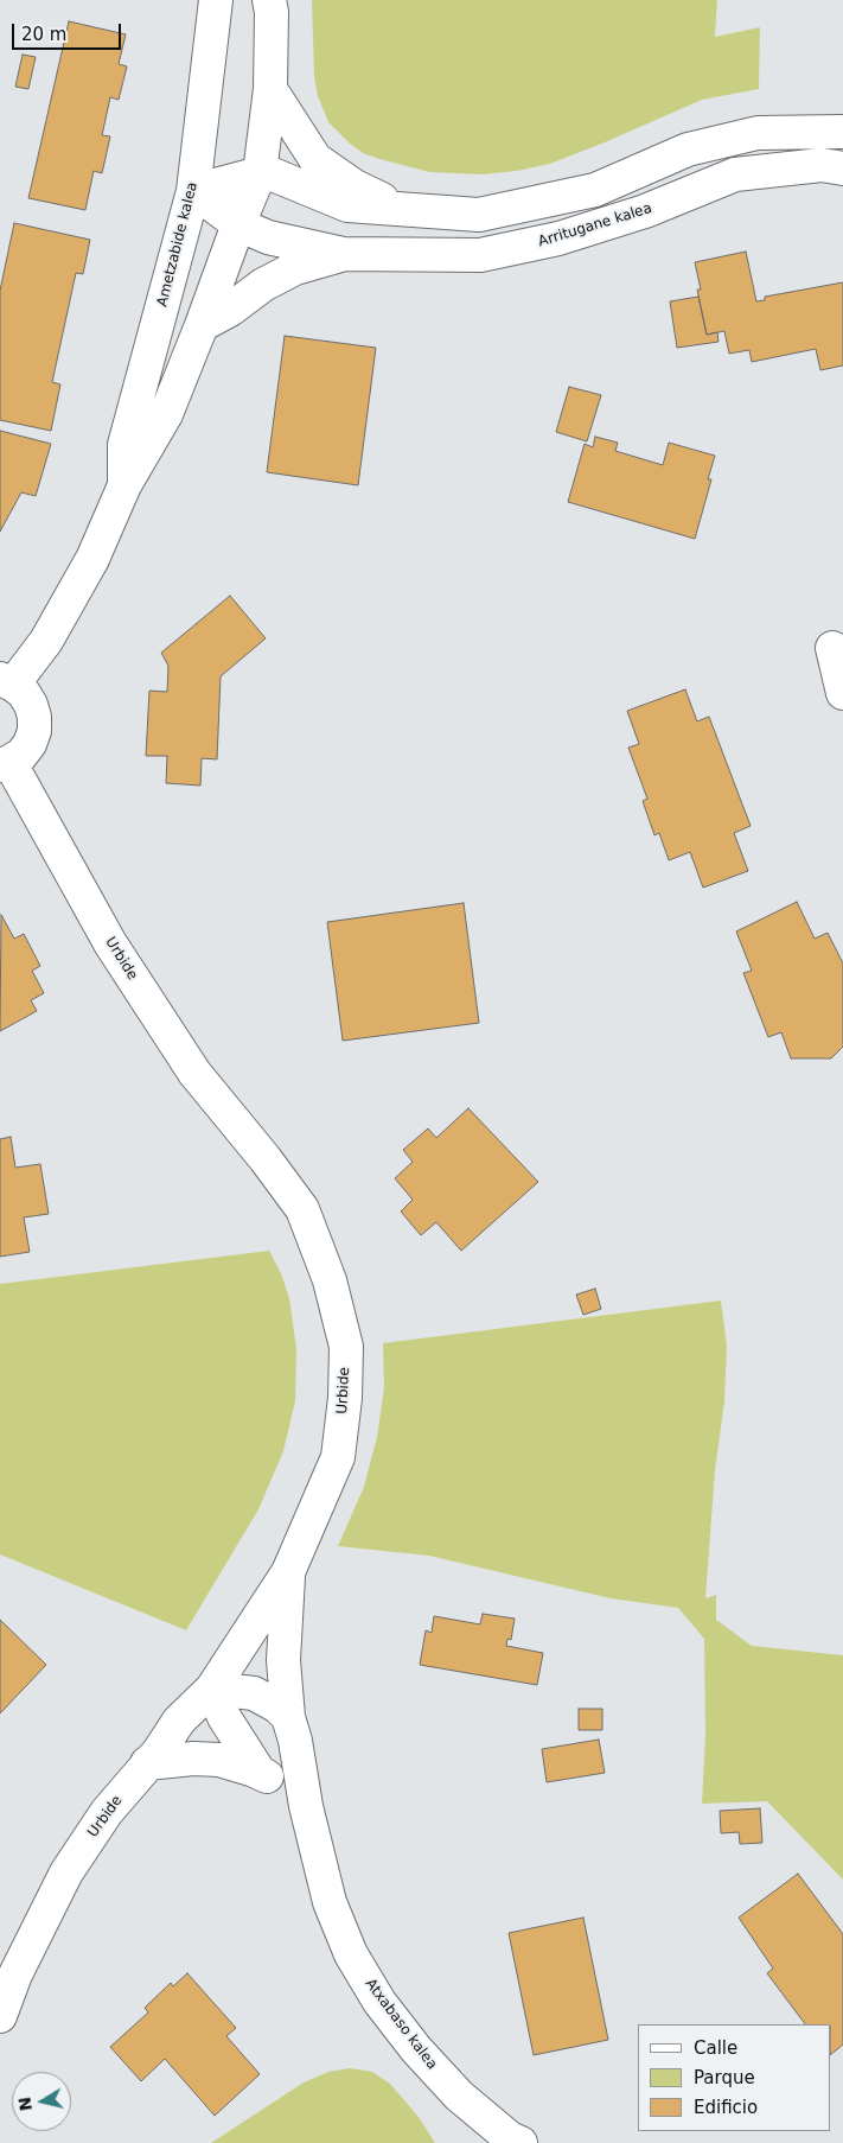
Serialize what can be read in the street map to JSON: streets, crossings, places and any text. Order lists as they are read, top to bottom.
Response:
{
  "streets": {
    "street": [
      "Arritugane kalea",
      "Ametzabide kalea",
      "Urbide",
      "Atxabaso kalea"
    ]
  },
  "crossings": [
    ["Urbide", "Atxabaso kalea"]
  ],
  "legend": ["Calle", "Parque", "Edificio"],
  "scale_bar": "20 m",
  "north": "left"
}
